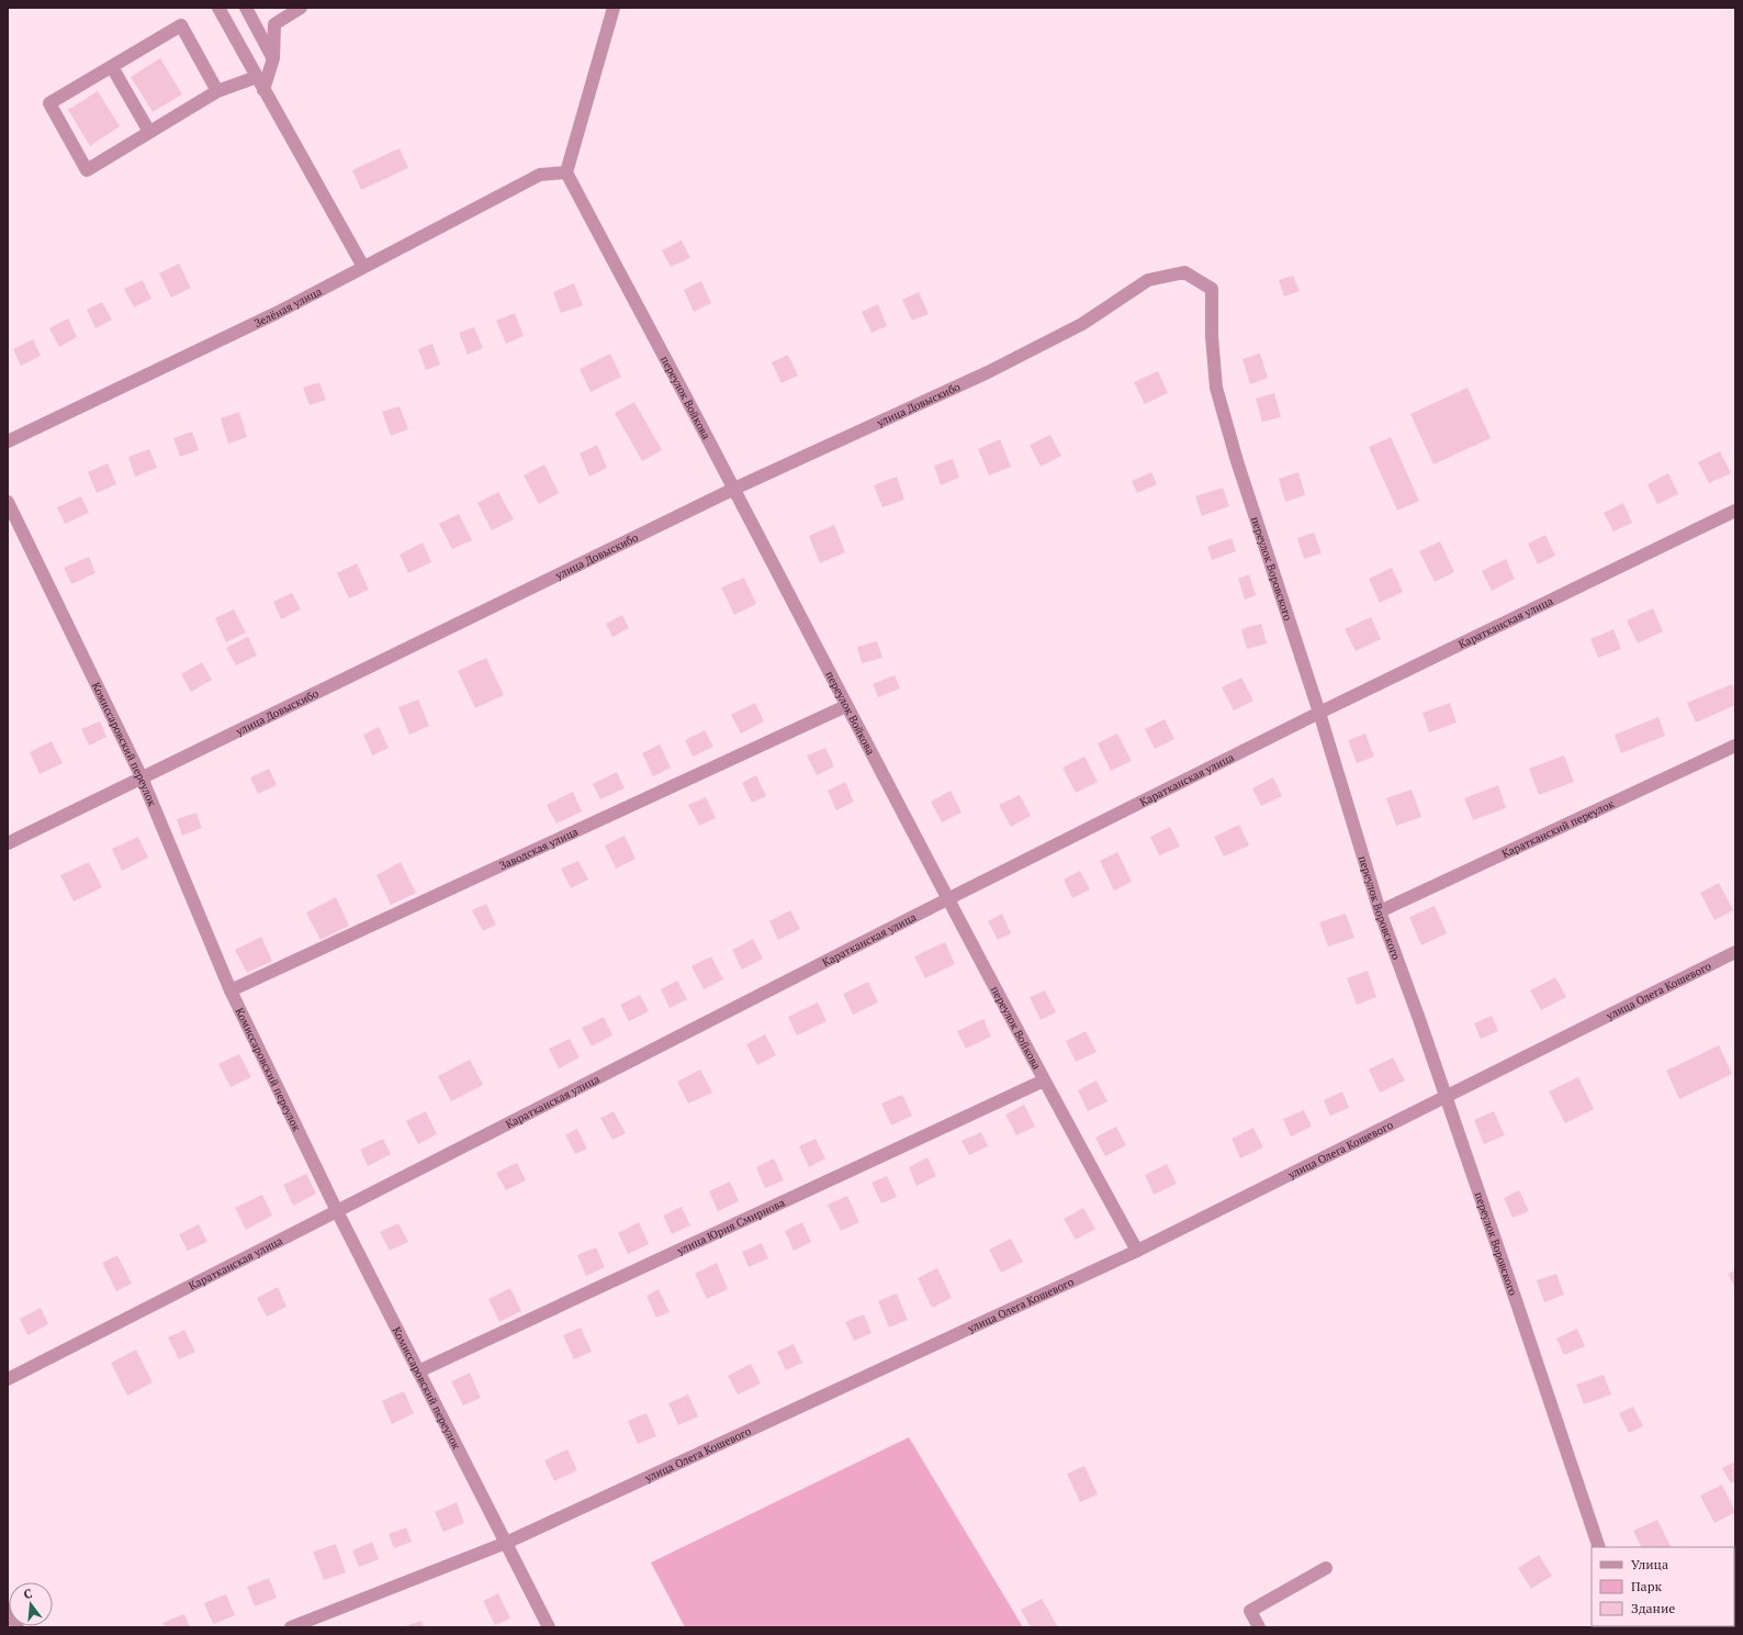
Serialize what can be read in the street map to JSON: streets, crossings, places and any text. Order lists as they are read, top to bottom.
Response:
{
  "streets": {
    "street": [
      "Зелёная улица",
      "переулок Войкова",
      "улица Довыскибо",
      "переулок Воровского",
      "Каратканская улица",
      "Комиссаровский переулок",
      "Каратканский переулок",
      "Заводская улица",
      "улица Олега Кошевого",
      "улица Юрия Смирнова"
    ]
  },
  "crossings": [
    ["Зелёная улица", "переулок Войкова"],
    ["переулок Войкова", "улица Довыскибо"],
    ["переулок Войкова", "Каратканская улица"],
    ["переулок Войкова", "Заводская улица"],
    ["переулок Войкова", "улица Олега Кошевого"],
    ["переулок Войкова", "улица Юрия Смирнова"],
    ["улица Довыскибо", "переулок Воровского"],
    ["улица Довыскибо", "Комиссаровский переулок"],
    ["переулок Воровского", "Каратканская улица"],
    ["переулок Воровского", "Каратканский переулок"],
    ["переулок Воровского", "улица Олега Кошевого"],
    ["Каратканская улица", "Комиссаровский переулок"],
    ["Комиссаровский переулок", "Заводская улица"],
    ["Комиссаровский переулок", "улица Олега Кошевого"],
    ["Комиссаровский переулок", "улица Юрия Смирнова"]
  ],
  "legend": ["Улица", "Парк", "Здание"],
  "north": "top"
}
